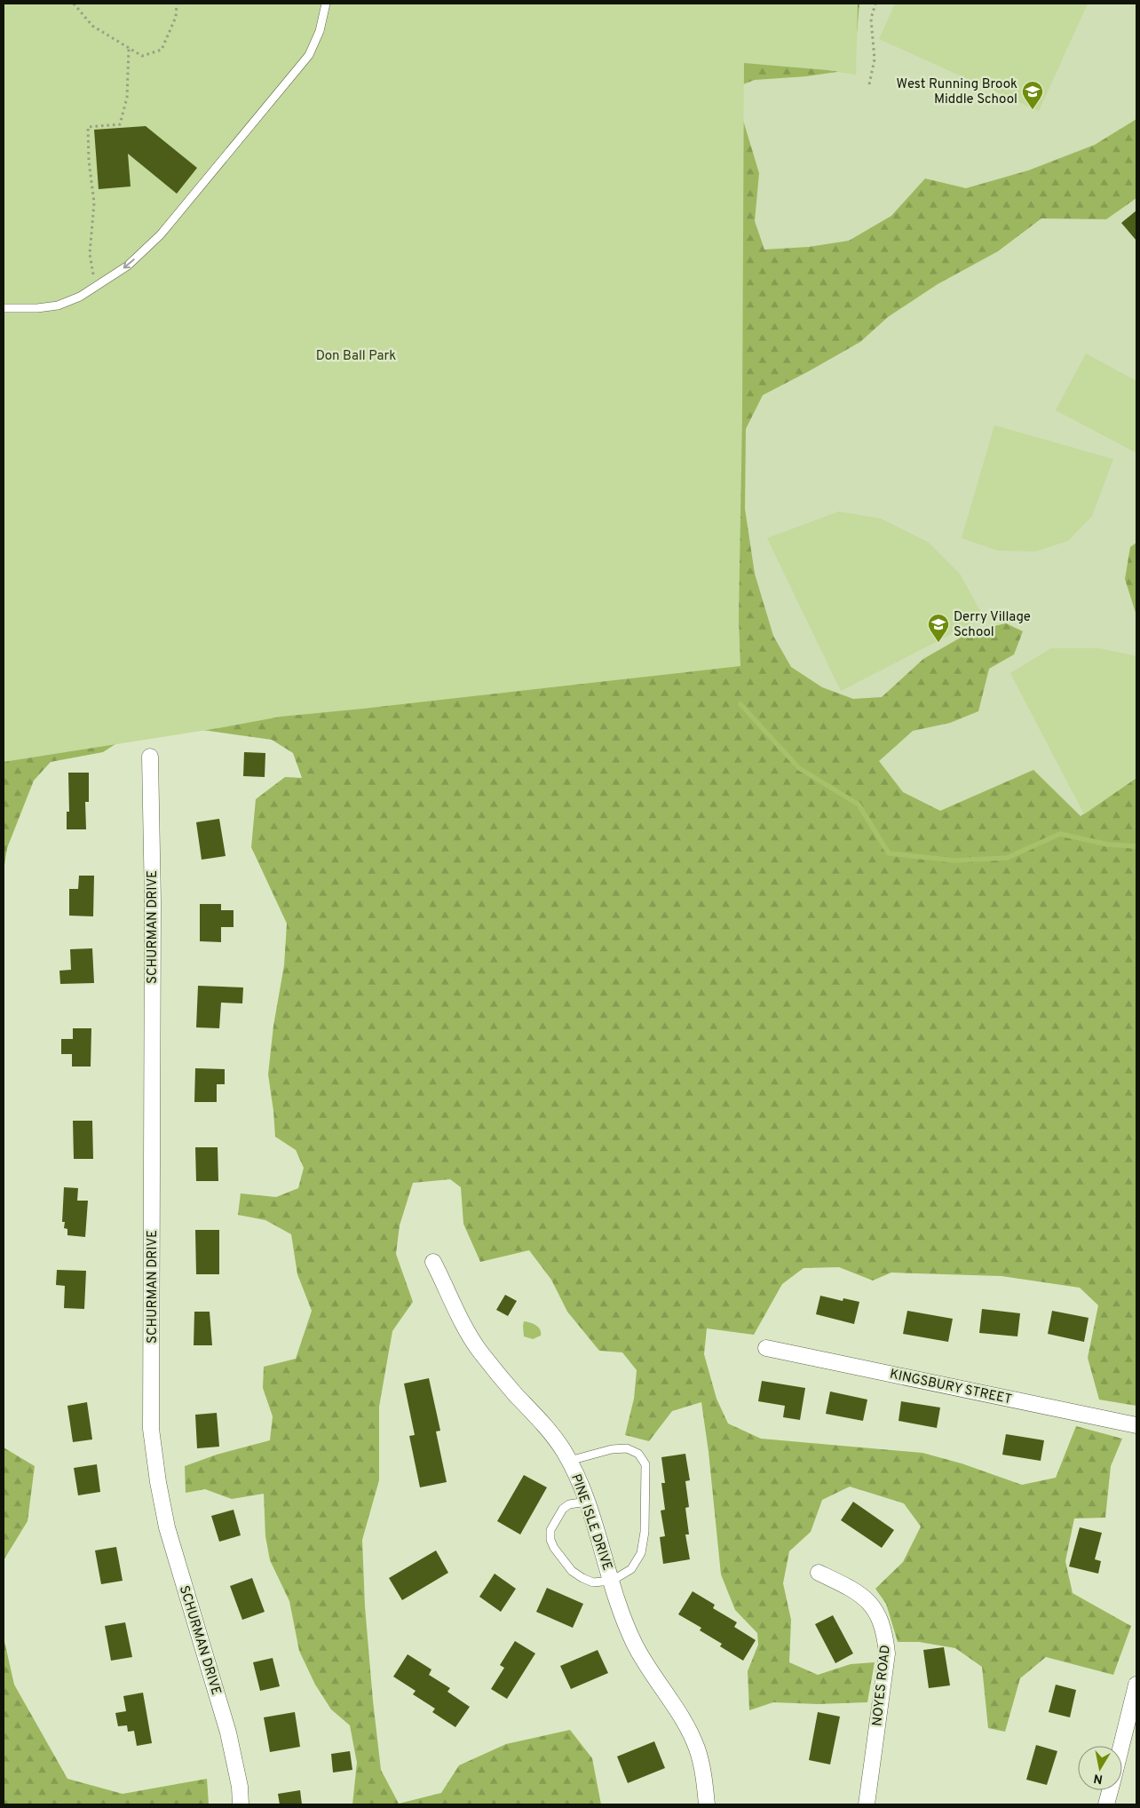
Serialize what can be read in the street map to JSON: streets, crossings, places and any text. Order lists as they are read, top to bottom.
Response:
{
  "streets": {
    "street": [
      "SCHURMAN DRIVE",
      "KINGSBURY STREET",
      "PINE ISLE DRIVE",
      "NOYES ROAD"
    ]
  },
  "parks": ["Don Ball Park"],
  "places": {
    "school or university": ["West Running Brook Middle School", "Derry Village School"]
  },
  "north": "bottom"
}
